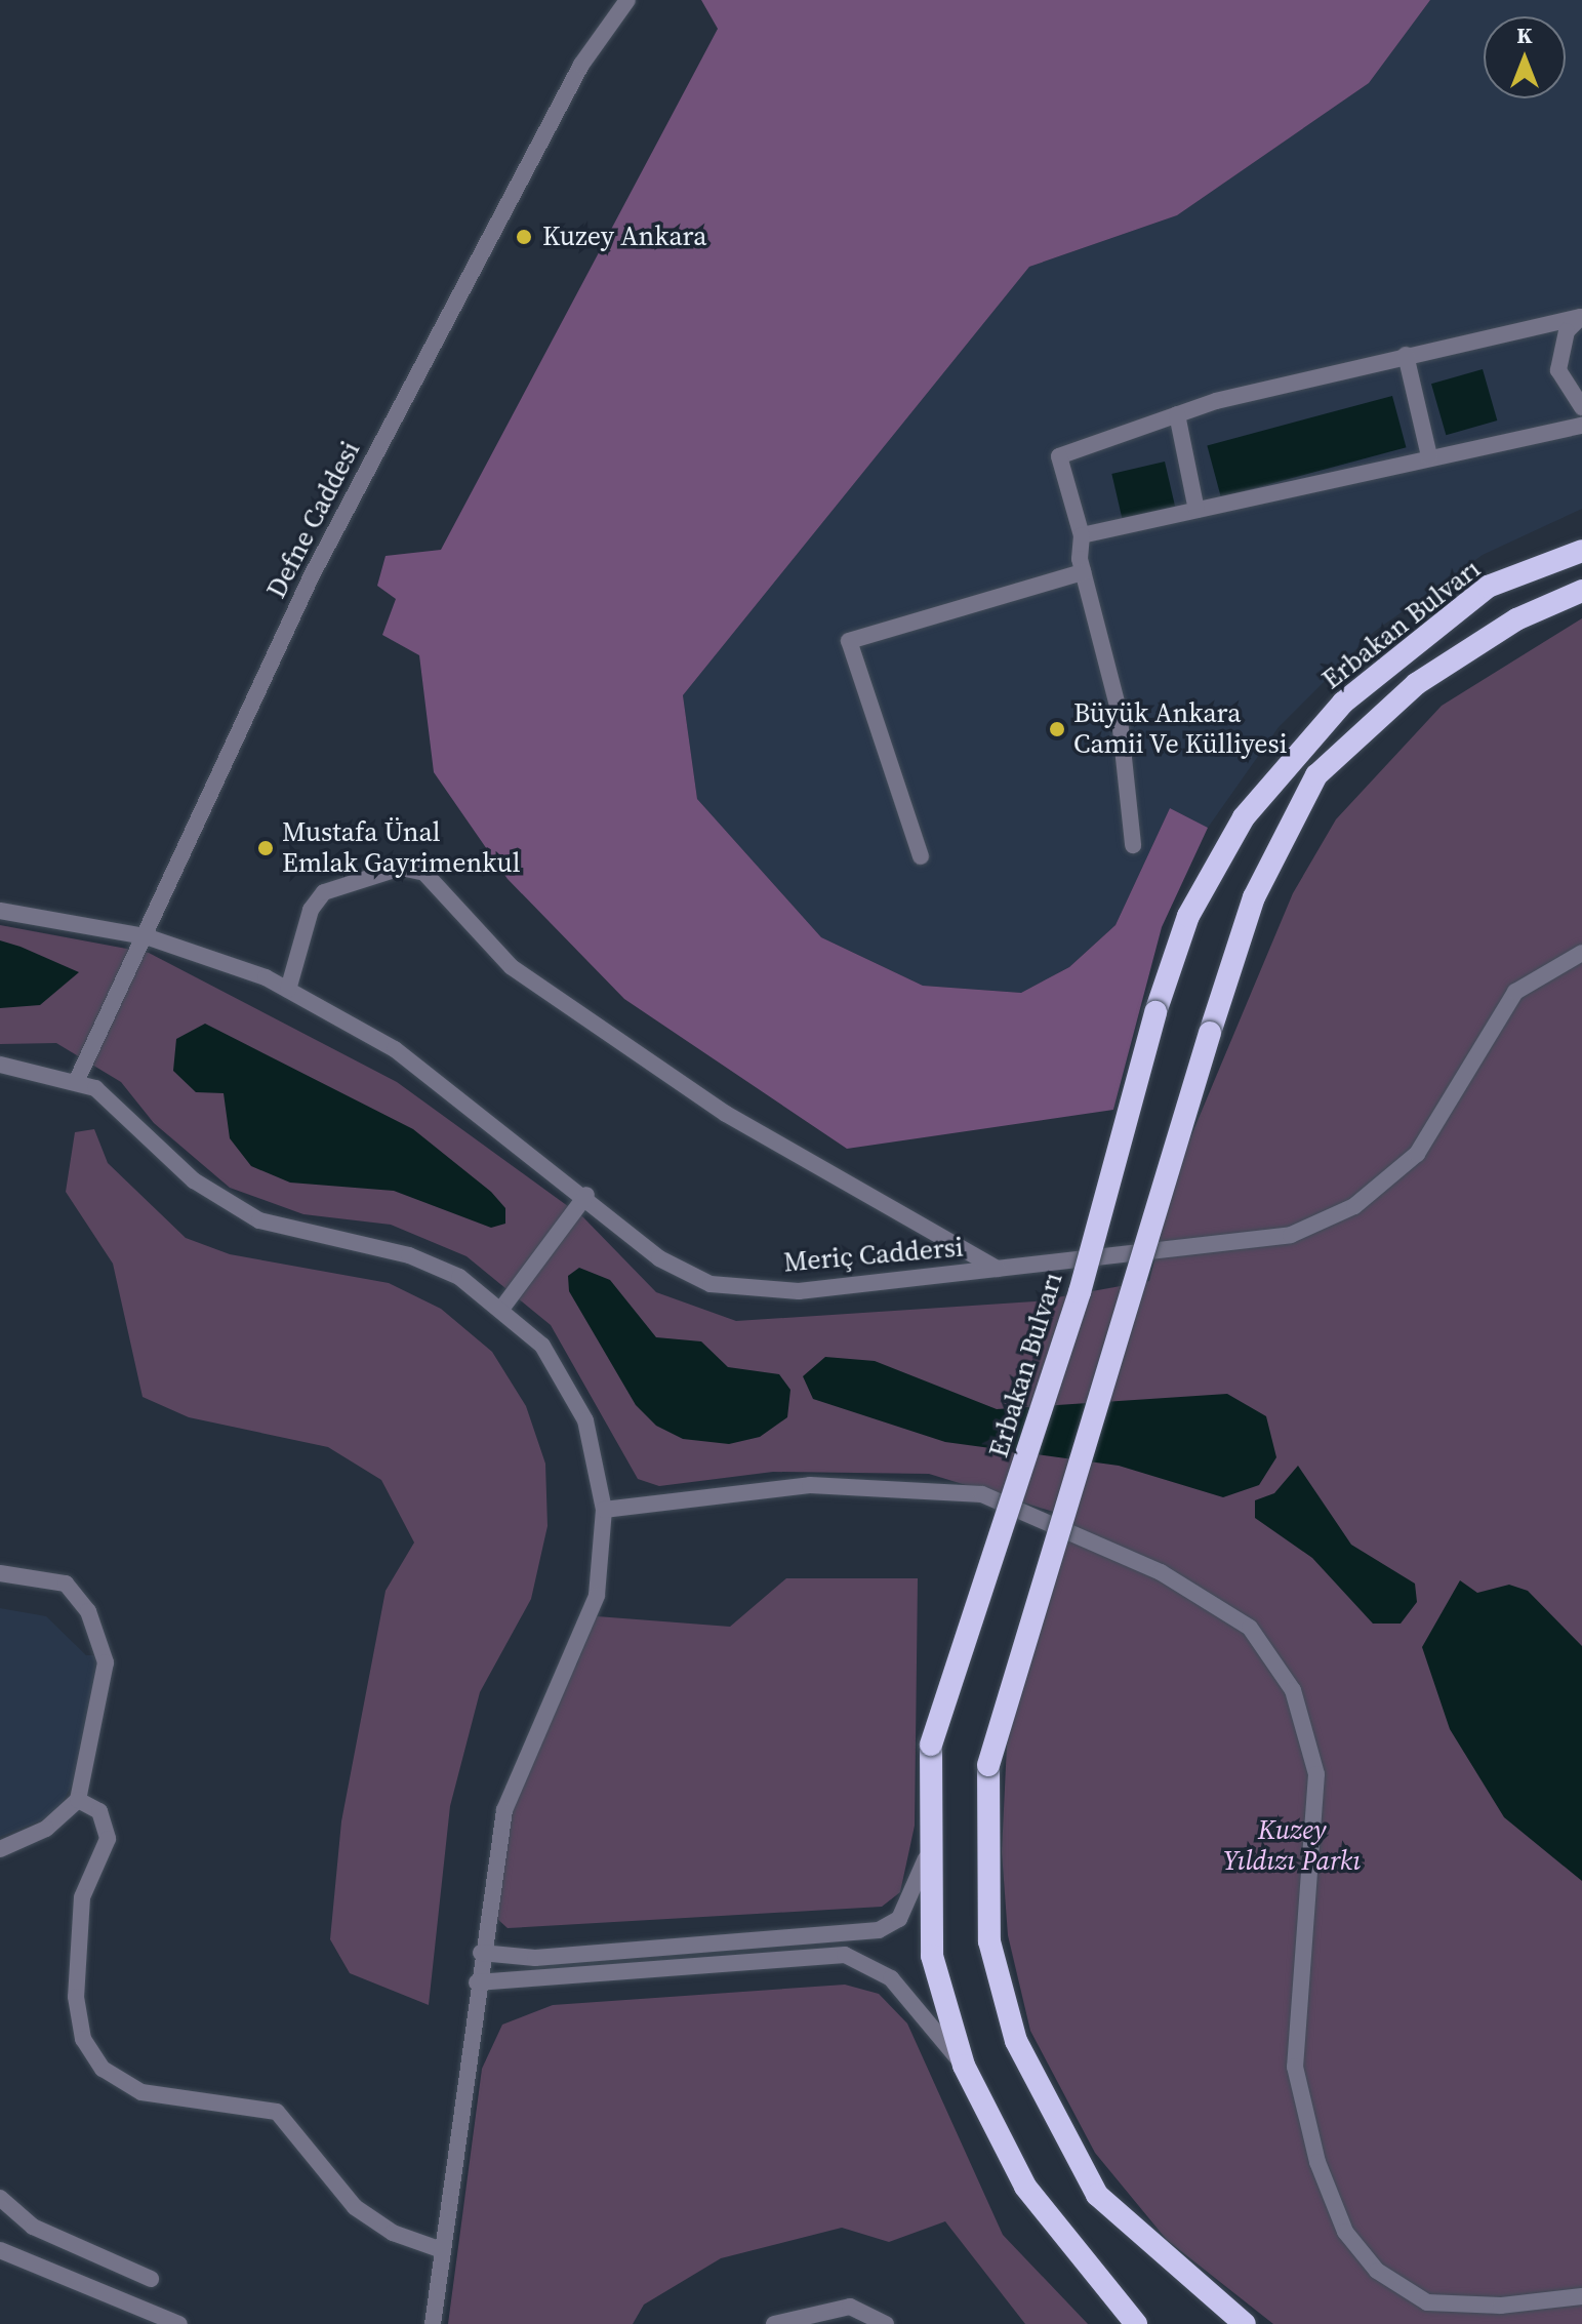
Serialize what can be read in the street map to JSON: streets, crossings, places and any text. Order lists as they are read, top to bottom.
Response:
{
  "streets": {
    "highway": ["Erbakan Bulvarı"],
    "street": ["Defne Caddesi", "Meriç Caddersi"]
  },
  "crossings": [
    ["Defne Caddesi", "Meriç Caddersi"]
  ],
  "parks": ["Kuzey Yıldızı Parkı"],
  "places": ["Kuzey Ankara", "Büyük Ankara Camii Ve Külliyesi", "Mustafa Ünal Emlak Gayrimenkul"],
  "north": "top"
}
